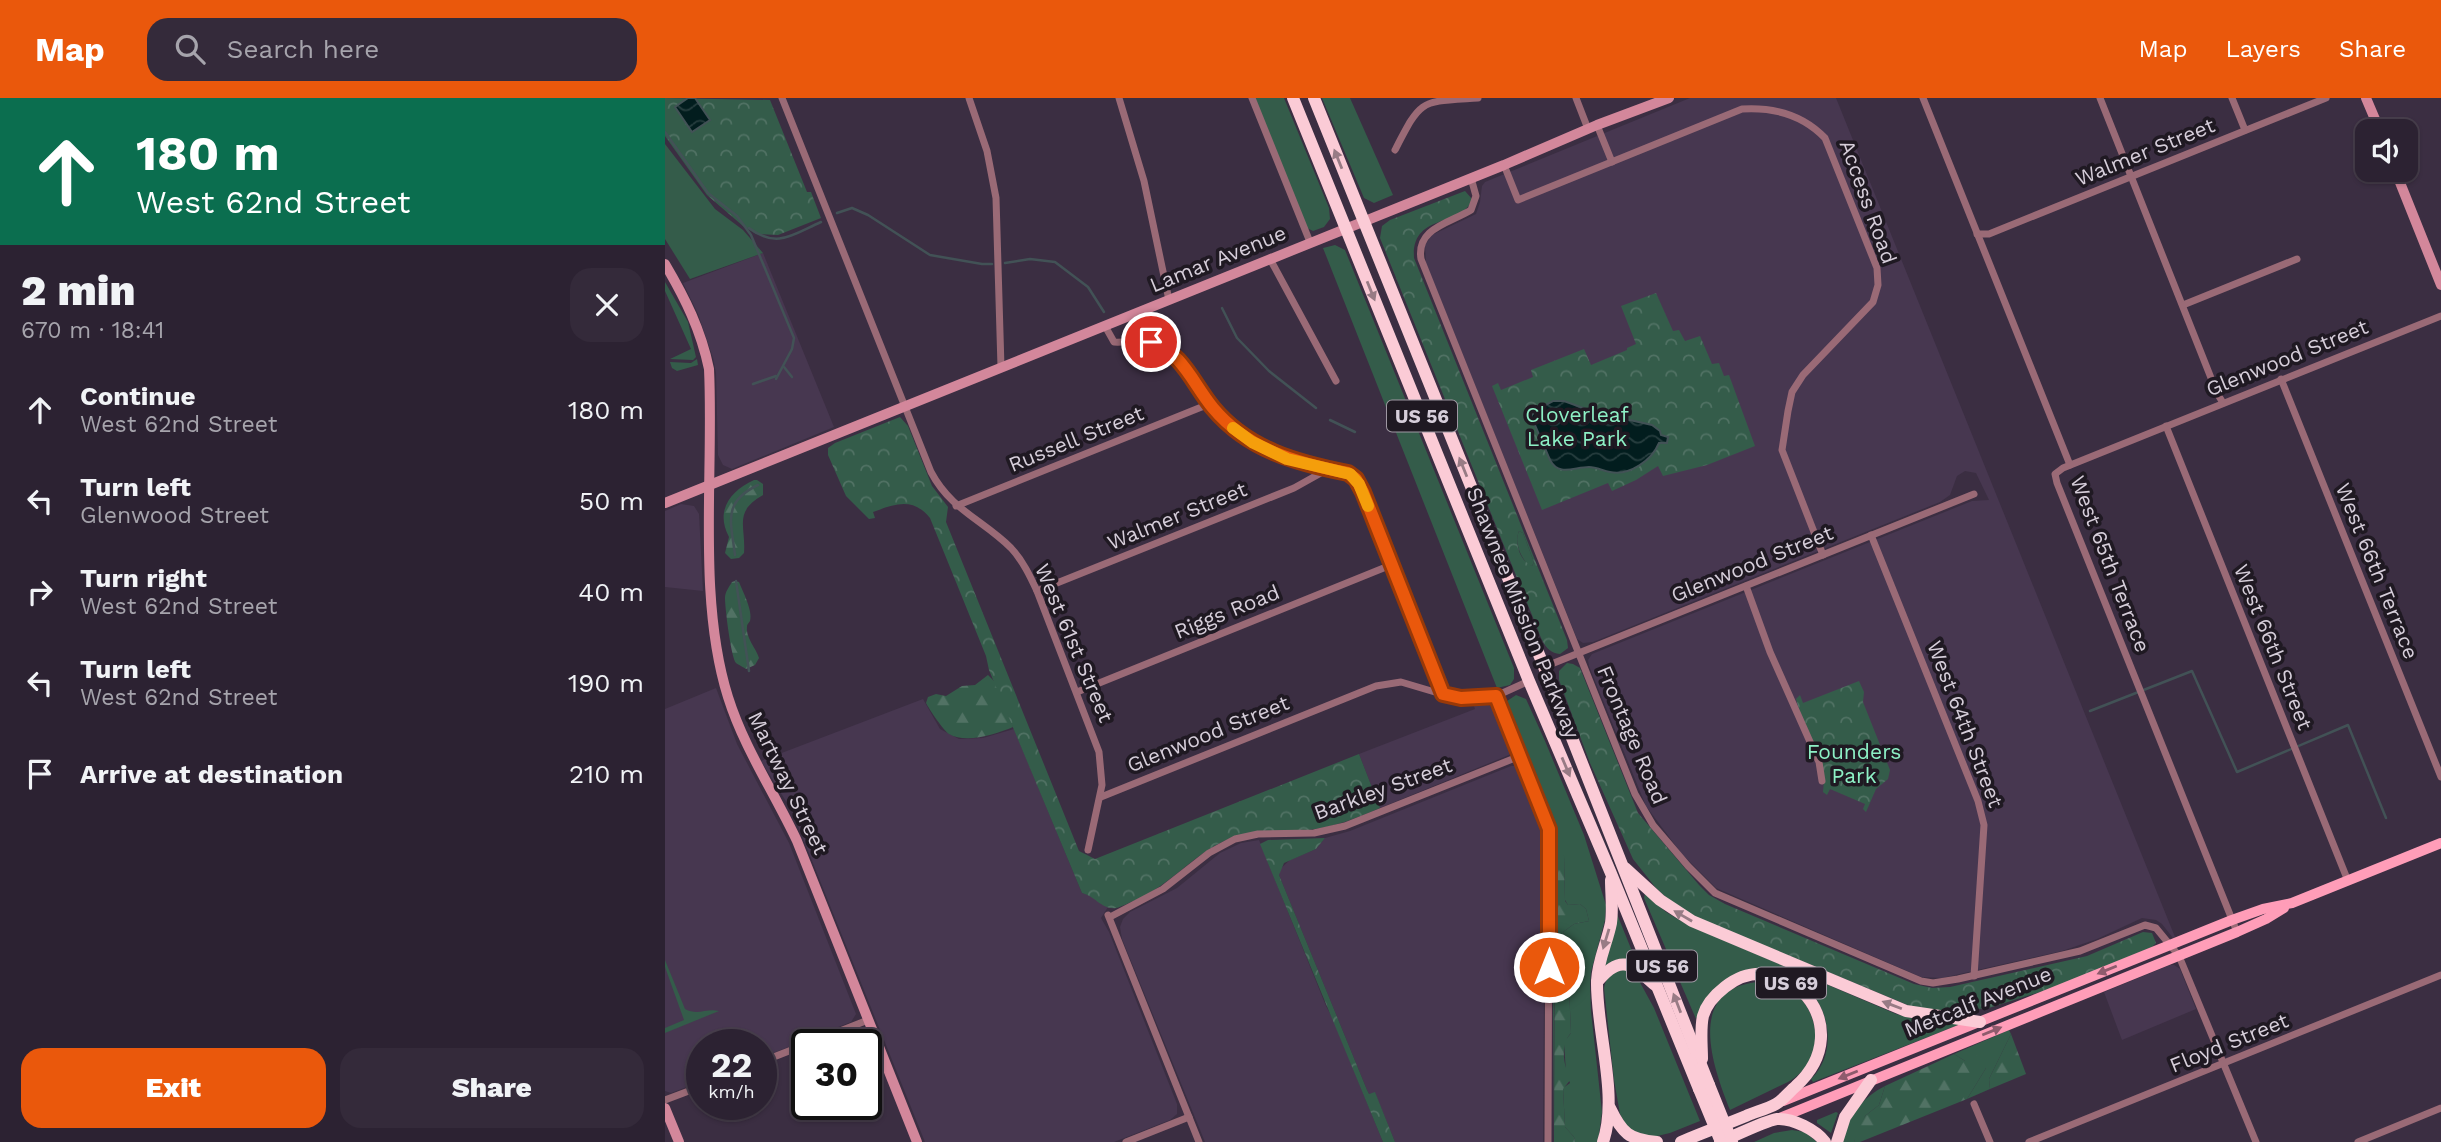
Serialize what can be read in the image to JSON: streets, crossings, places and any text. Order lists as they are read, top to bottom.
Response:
{
  "streets": {
    "highway": [
      "US 56",
      "Shawnee Mission Parkway",
      "US 69",
      "Metcalf Avenue"
    ],
    "street": [
      "Walmer Street",
      "Access Road",
      "Lamar Avenue",
      "Glenwood Street",
      "Russell Street",
      "West 65th Terrace",
      "West 66th Terrace",
      "Riggs Road",
      "West 61st Street",
      "West 66th Street",
      "West 64th Street",
      "Frontage Road",
      "Martway Street",
      "Barkley Street",
      "Floyd Street"
    ]
  },
  "crossings": [
    ["Walmer Street", "West 65th Terrace"],
    ["Walmer Street", "West 61st Street"],
    ["Access Road", "Lamar Avenue"],
    ["Access Road", "Glenwood Street"],
    ["Lamar Avenue", "Shawnee Mission Parkway"],
    ["Lamar Avenue", "West 61st Street"],
    ["Lamar Avenue", "Frontage Road"],
    ["Lamar Avenue", "Martway Street"],
    ["Glenwood Street", "West 65th Terrace"],
    ["Glenwood Street", "West 66th Terrace"],
    ["Glenwood Street", "Shawnee Mission Parkway"],
    ["Glenwood Street", "West 61st Street"],
    ["Glenwood Street", "West 66th Street"],
    ["Glenwood Street", "West 64th Street"],
    ["Glenwood Street", "Frontage Road"],
    ["Russell Street", "West 61st Street"],
    ["West 65th Terrace", "Metcalf Avenue"],
    ["Riggs Road", "West 61st Street"],
    ["Shawnee Mission Parkway", "US 69"],
    ["Shawnee Mission Parkway", "Metcalf Avenue"],
    ["West 66th Street", "Metcalf Avenue"],
    ["West 64th Street", "Frontage Road"],
    ["Frontage Road", "Metcalf Avenue"],
    ["US 69", "Metcalf Avenue"]
  ],
  "parks": ["Cloverleaf Lake Park", "Founders Park"],
  "page": {
    "header": "Map",
    "search": "Search here",
    "nav": ["Map", "Layers", "Share"],
    "turn": ["180 m", "West 62nd Street"],
    "heading": ["2 min", "670 m · 18:41"],
    "list": [
      {
        "name": "Continue",
        "note": "West 62nd Street",
        "value": "180 m"
      },
      {
        "name": "Turn left",
        "note": "Glenwood Street",
        "value": "50 m"
      },
      {
        "name": "Turn right",
        "note": "West 62nd Street",
        "value": "40 m"
      },
      {
        "name": "Turn left",
        "note": "West 62nd Street",
        "value": "190 m"
      },
      {
        "name": "Arrive at destination",
        "value": "210 m"
      }
    ],
    "speed": "22 km/h",
    "limit": "30",
    "buttons": ["Exit", "Share"]
  }
}
